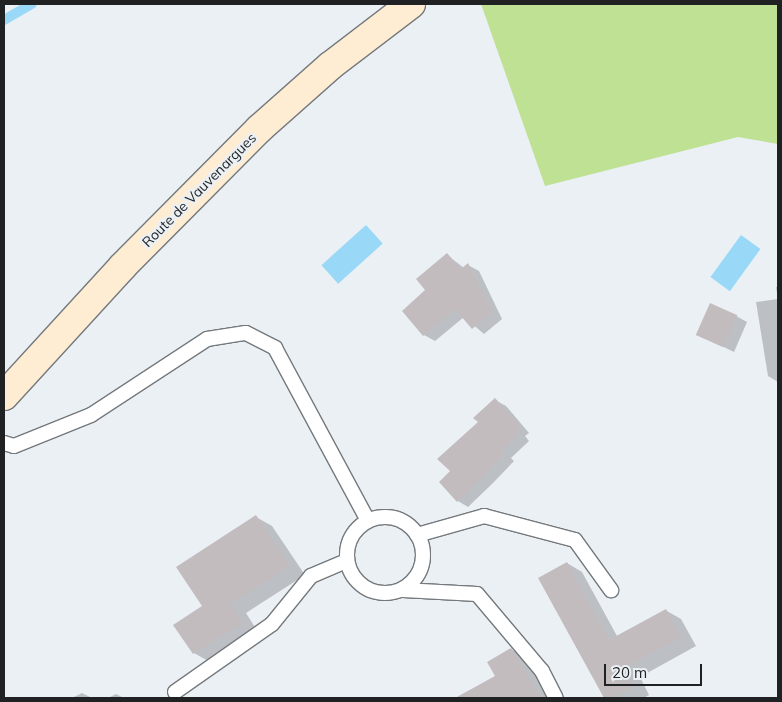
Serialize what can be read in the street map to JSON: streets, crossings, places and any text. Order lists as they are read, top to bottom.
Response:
{
  "streets": {
    "main road": ["Route de Vauvenargues"]
  },
  "scale_bar": "20 m"
}
